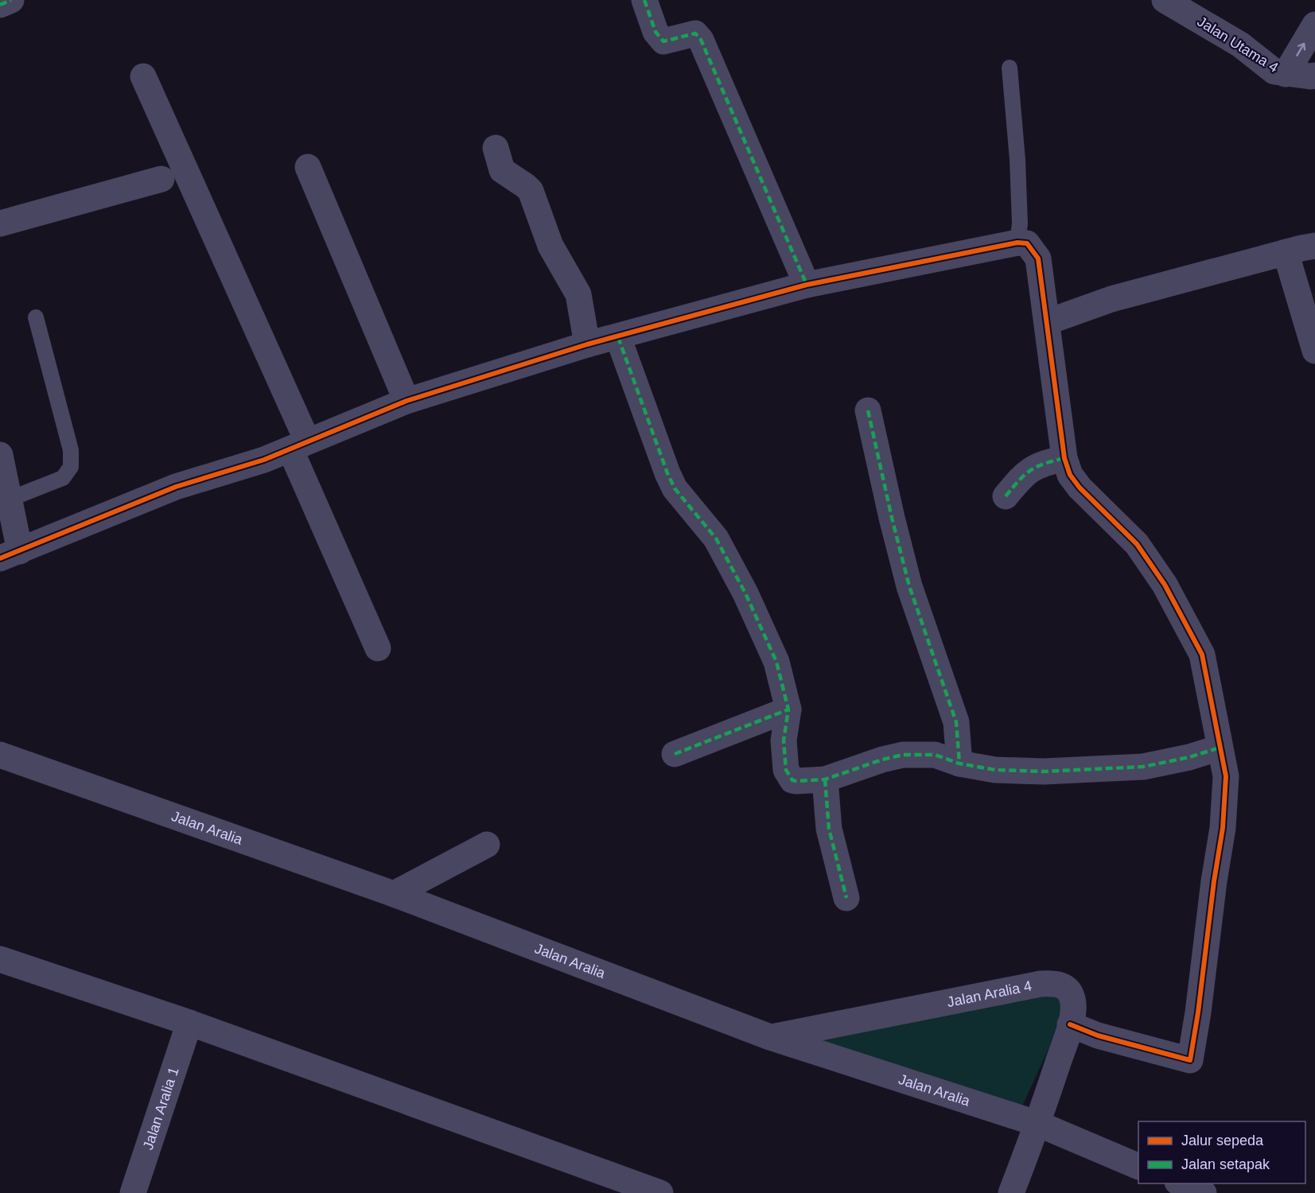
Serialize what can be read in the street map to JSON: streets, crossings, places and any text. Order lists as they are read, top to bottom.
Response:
{
  "streets": {
    "street": [
      "Jalan Utama 4",
      "Jalan Aralia",
      "Jalan Aralia 4",
      "Jalan Aralia 1"
    ]
  },
  "crossings": [
    ["Jalan Aralia", "Jalan Aralia 4"]
  ],
  "legend": ["Jalur sepeda", "Jalan setapak"]
}
